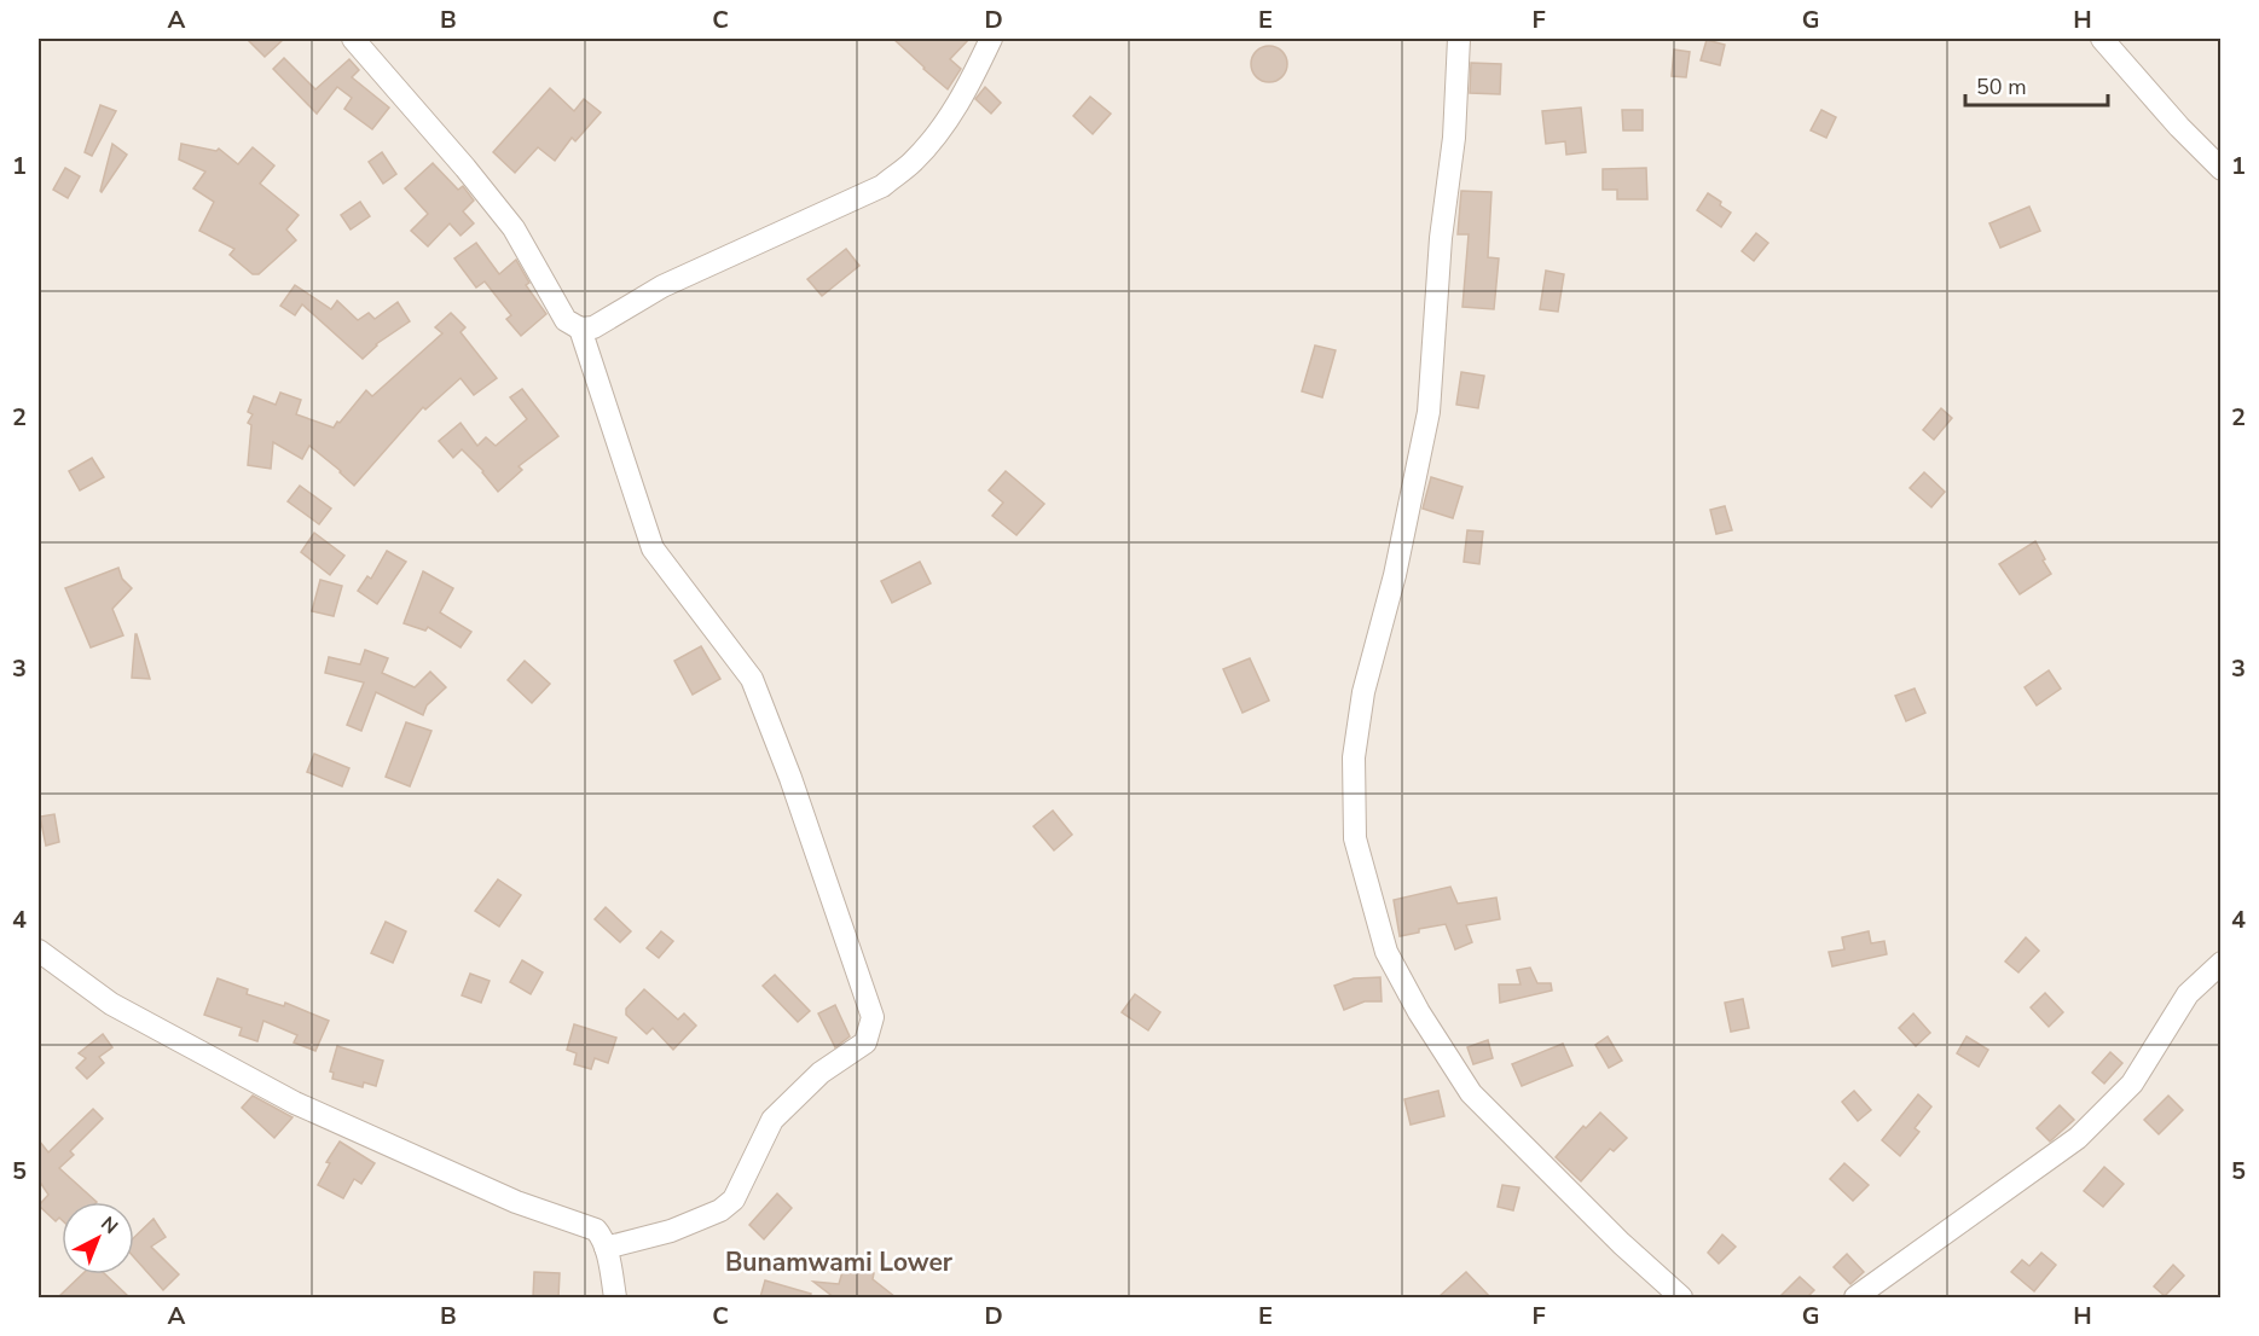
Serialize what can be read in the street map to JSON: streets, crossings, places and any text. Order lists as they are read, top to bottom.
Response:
{
  "districts": ["Bunamwami Lower"],
  "scale_bar": "50 m",
  "north": "top right",
  "grid": {
    "columns": [
      "A",
      "B",
      "C",
      "D",
      "E",
      "F",
      "G",
      "H"
    ],
    "rows": [
      "1",
      "2",
      "3",
      "4",
      "5"
    ]
  }
}
